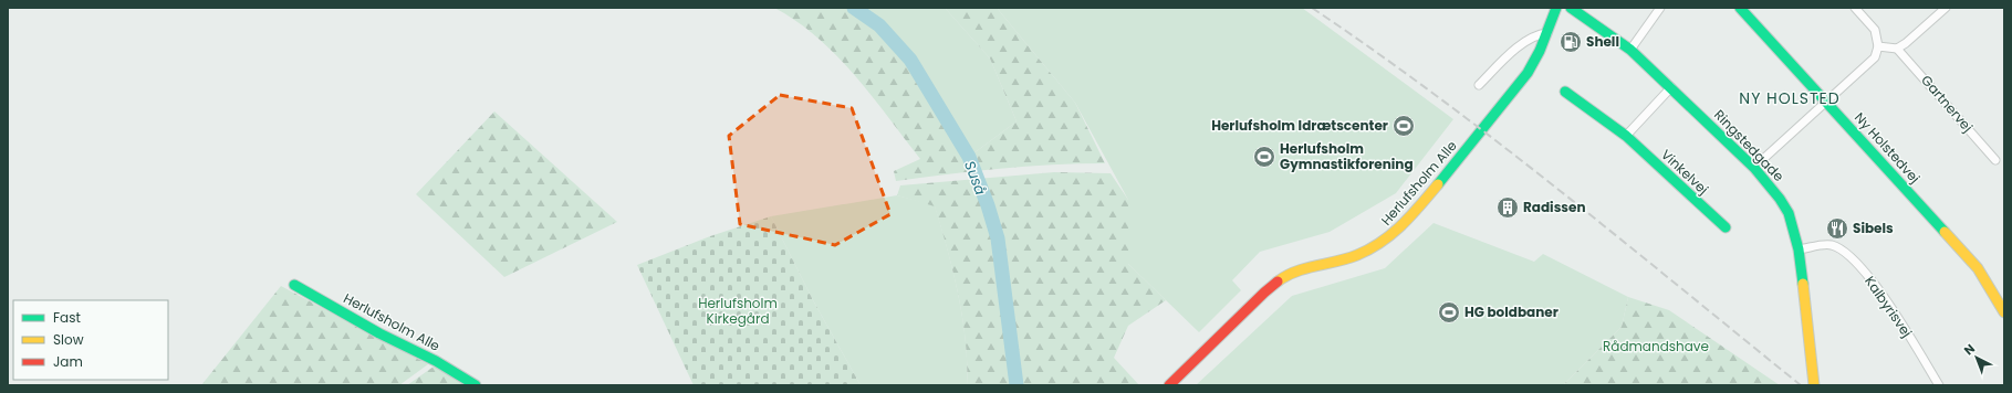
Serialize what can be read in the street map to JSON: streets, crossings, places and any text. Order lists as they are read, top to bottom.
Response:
{
  "streets": {
    "street": [
      "Gartnervej",
      "Ringstedgade",
      "Ny Holstedvej",
      "Vinkelvej",
      "Herlufsholm Alle",
      "Kalbyrisvej"
    ]
  },
  "crossings": [
    ["Ringstedgade", "Kalbyrisvej"]
  ],
  "districts": ["NY HOLSTED"],
  "water": ["Suså"],
  "parks": ["Herlufsholm Kirkegård", "Rådmandshave"],
  "places": {
    "fuel station": ["Shell"],
    "sports": ["Herlufsholm Idrætscenter", "Herlufsholm Gymnastikforening", "HG boldbaner"],
    "building": ["Radissen"],
    "restaurant": ["Sibels"]
  },
  "legend": ["Fast", "Slow", "Jam"],
  "north": "top left"
}
